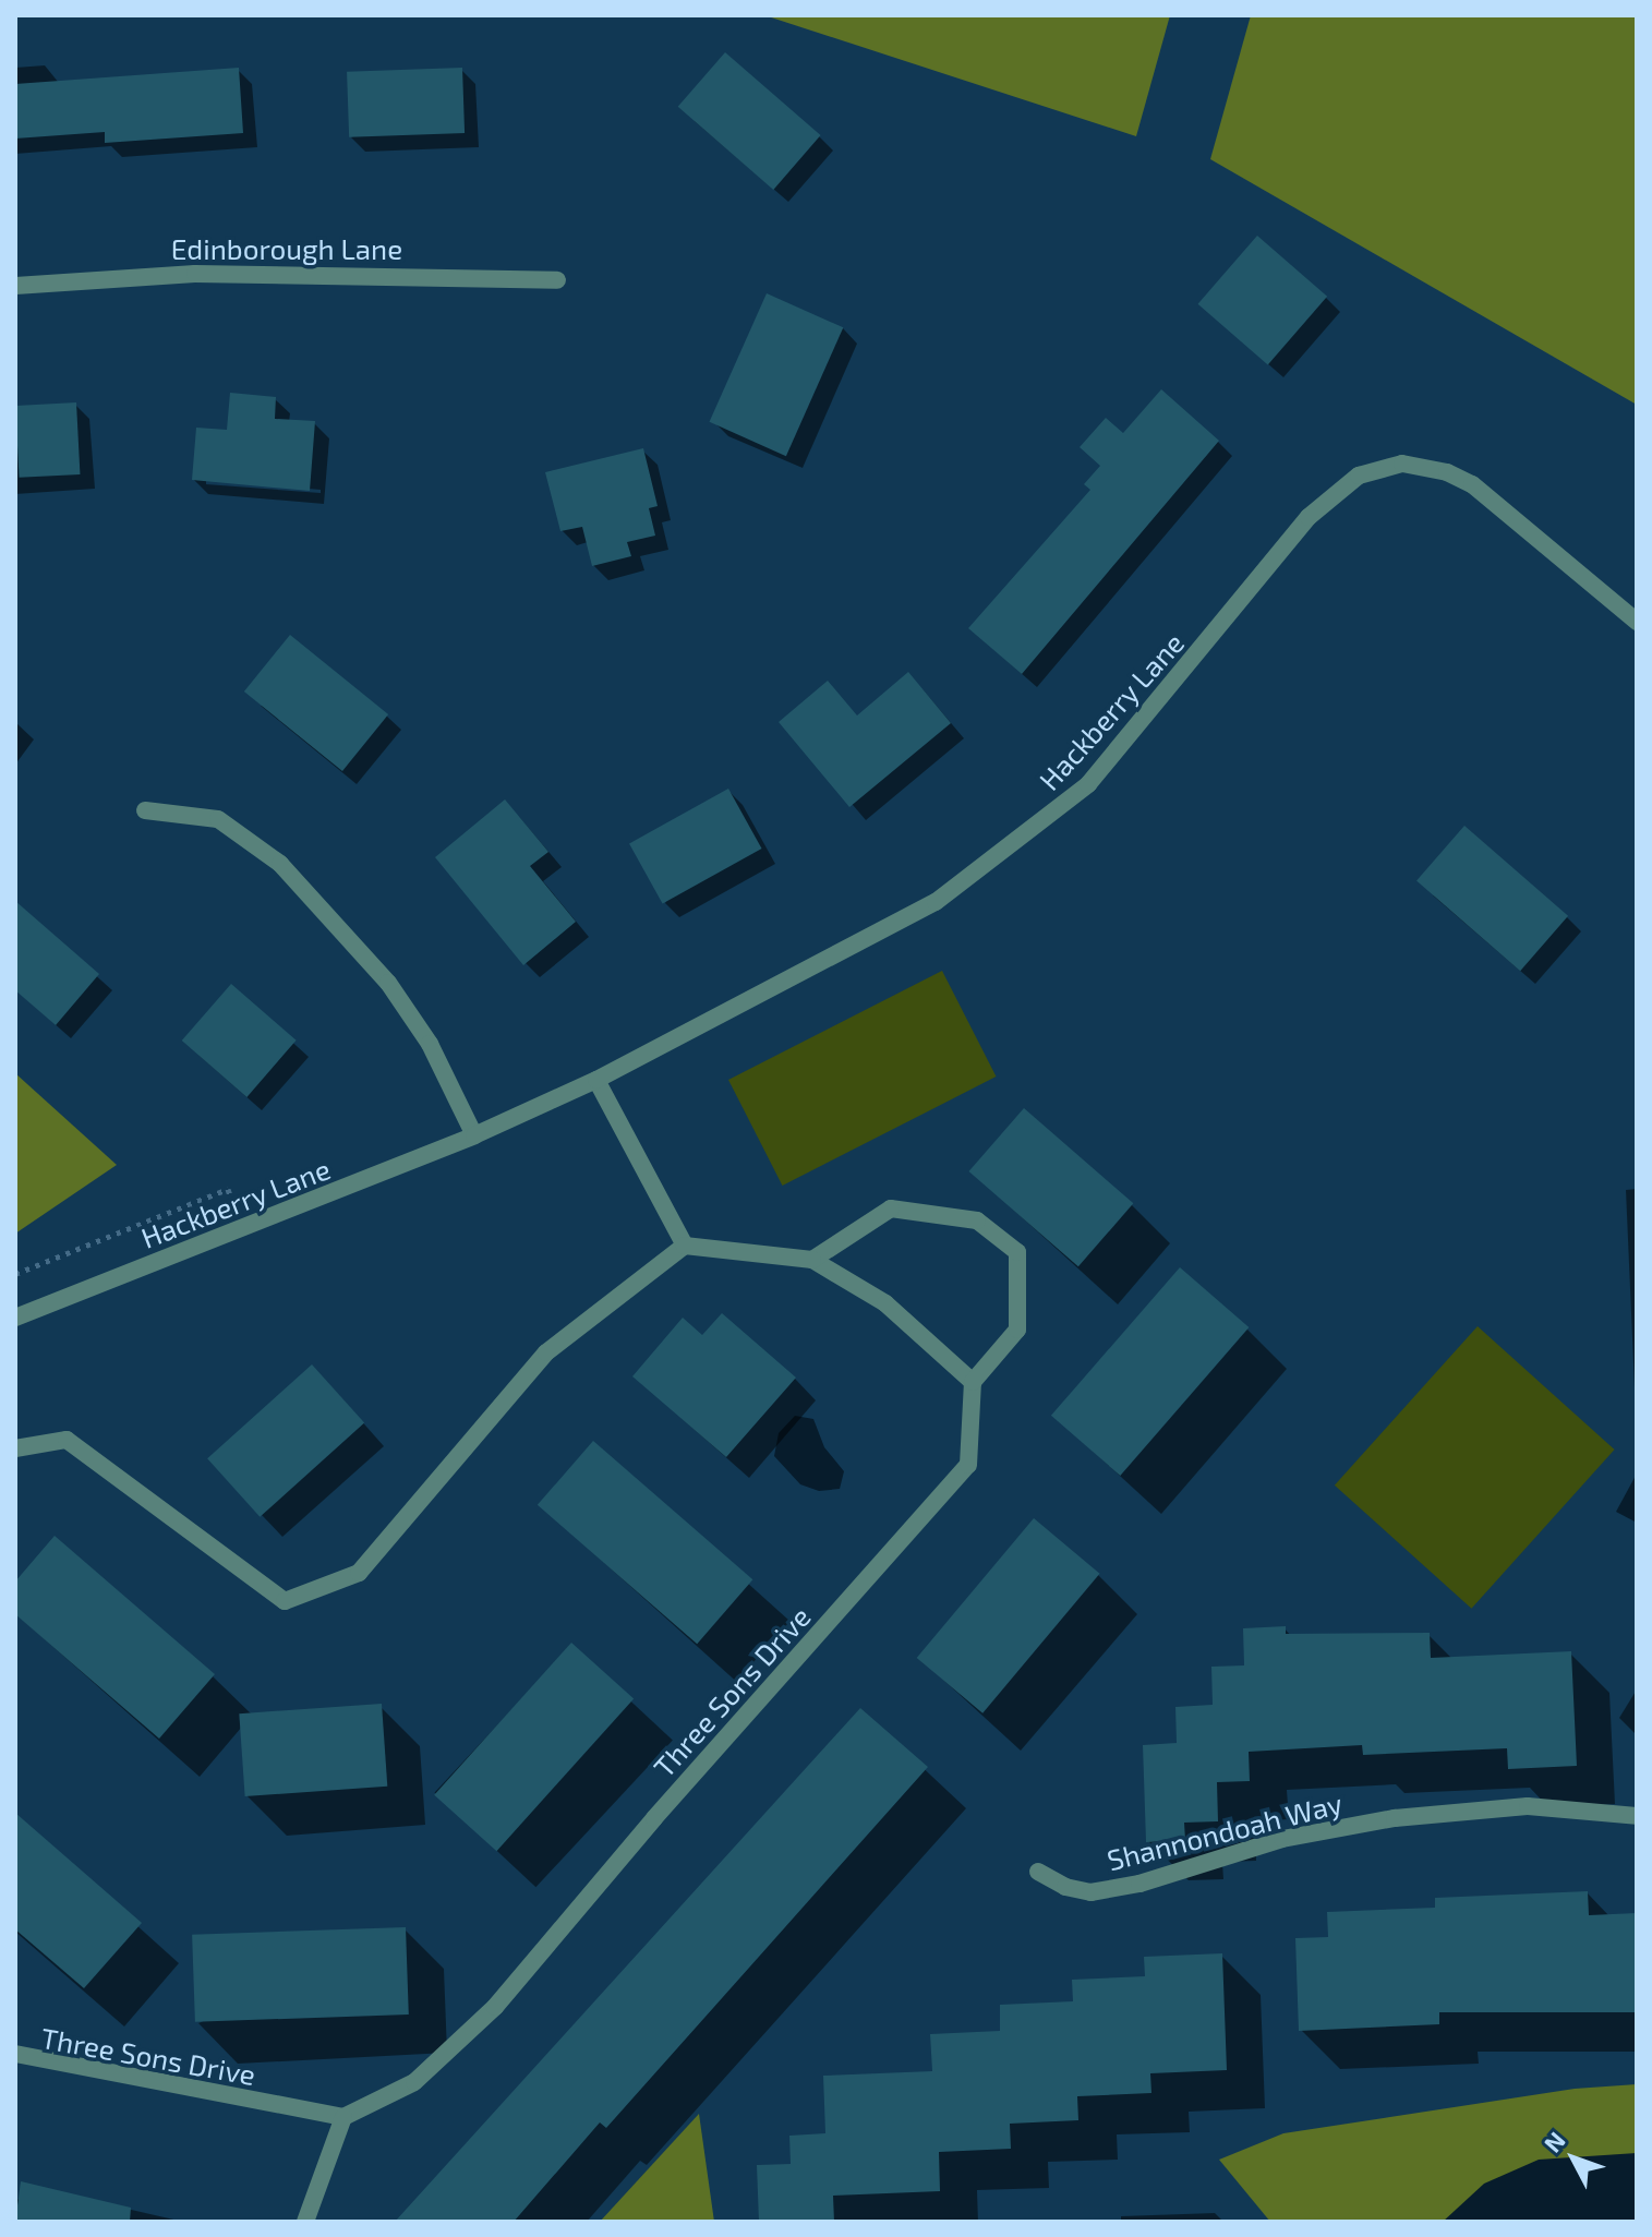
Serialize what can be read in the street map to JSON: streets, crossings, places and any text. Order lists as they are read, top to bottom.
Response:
{
  "streets": {
    "street": [
      "Edinborough Lane",
      "Hackberry Lane",
      "Three Sons Drive",
      "Shannondoah Way"
    ]
  },
  "north": "top left"
}
